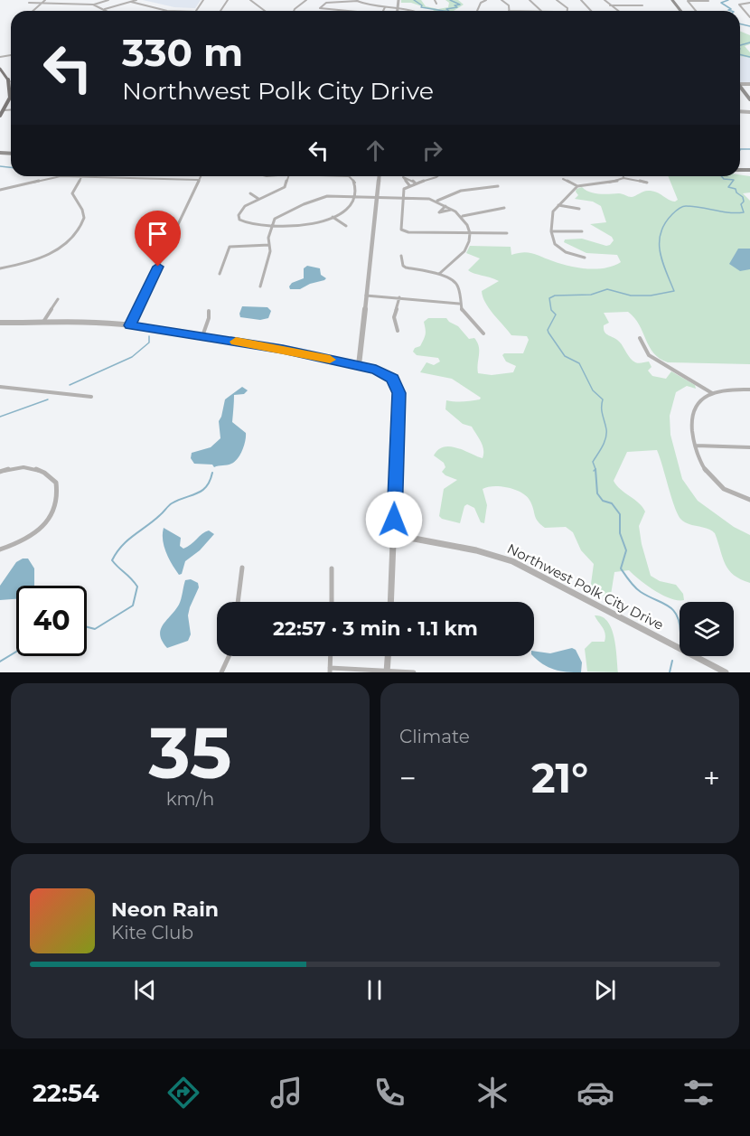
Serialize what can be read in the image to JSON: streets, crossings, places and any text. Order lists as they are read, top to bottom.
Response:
{
  "streets": {
    "street": ["Northwest Polk City Drive"]
  },
  "page": {
    "turn": ["330 m", "Northwest Polk City Drive"],
    "limit": "40",
    "trip": "22:57 · 3 min · 1.1 km",
    "tile": [
      ["35", "km/h"],
      "Climate"
    ],
    "heat": ["−", "21°", "+"],
    "song": ["Neon Rain", "Kite Club"],
    "tabs": "22:54"
  }
}
